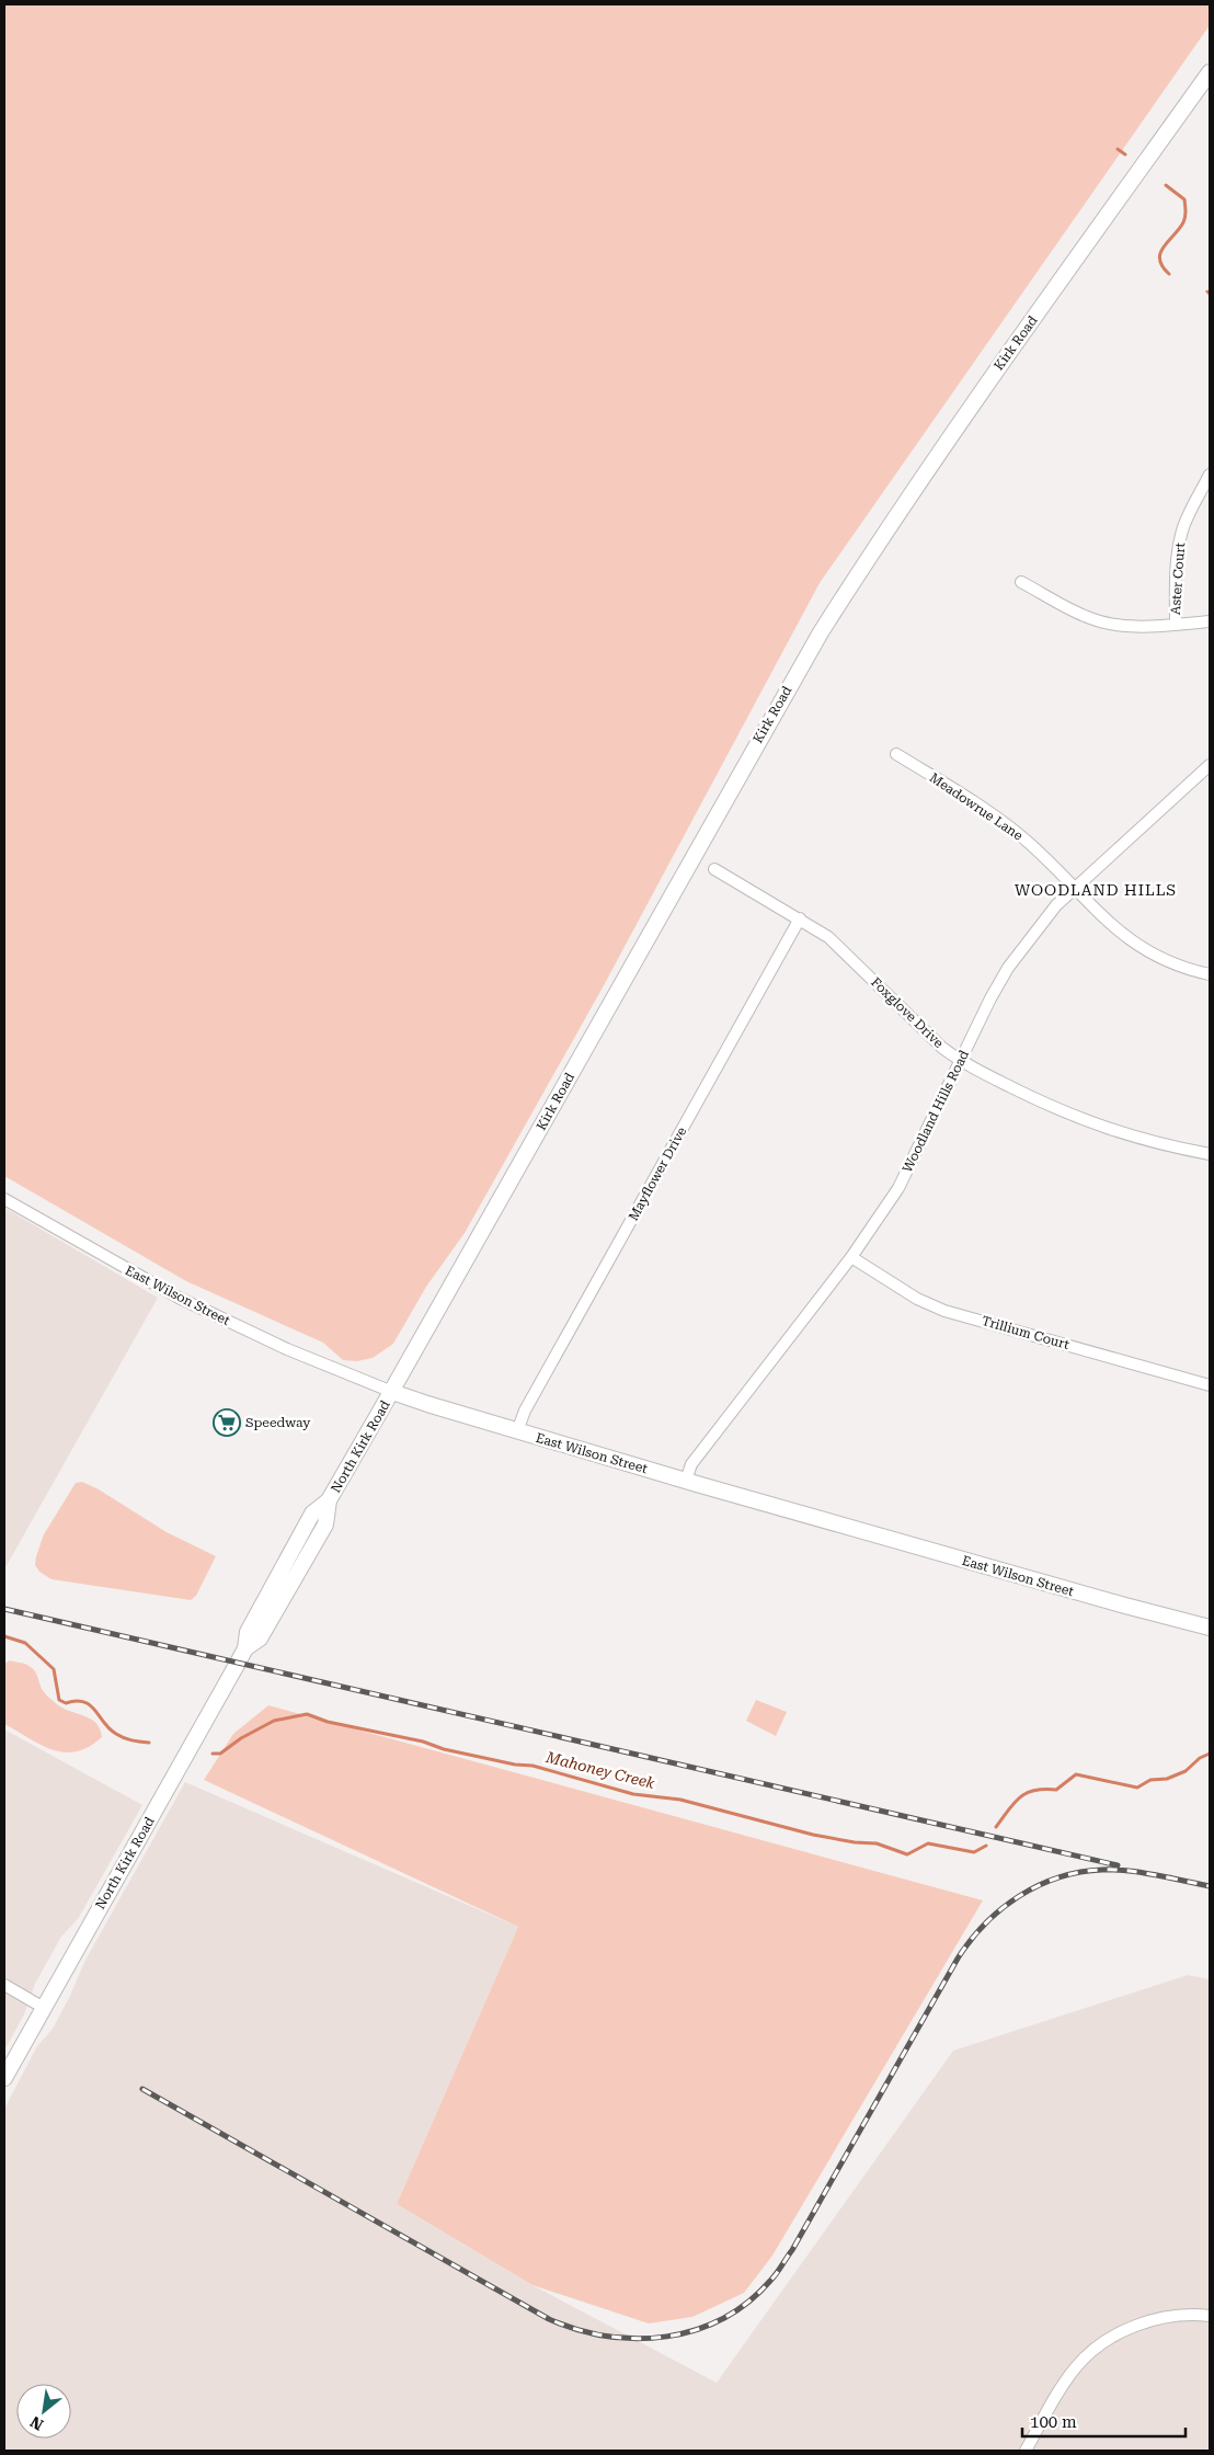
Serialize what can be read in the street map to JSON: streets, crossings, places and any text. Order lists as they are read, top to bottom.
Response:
{
  "streets": {
    "street": [
      "Kirk Road",
      "Aster Court",
      "Meadowrue Lane",
      "Foxglove Drive",
      "Woodland Hills Road",
      "Mayflower Drive",
      "East Wilson Street",
      "Trillium Court",
      "North Kirk Road"
    ]
  },
  "crossings": [
    ["Kirk Road", "East Wilson Street"],
    ["Kirk Road", "North Kirk Road"],
    ["Meadowrue Lane", "Woodland Hills Road"],
    ["Foxglove Drive", "Woodland Hills Road"],
    ["Foxglove Drive", "Mayflower Drive"],
    ["Woodland Hills Road", "East Wilson Street"],
    ["Woodland Hills Road", "Trillium Court"],
    ["Mayflower Drive", "East Wilson Street"],
    ["East Wilson Street", "North Kirk Road"]
  ],
  "districts": ["WOODLAND HILLS"],
  "water": ["Mahoney Creek"],
  "places": {
    "supermarket": ["Speedway"]
  },
  "scale_bar": "100 m",
  "north": "bottom left"
}
